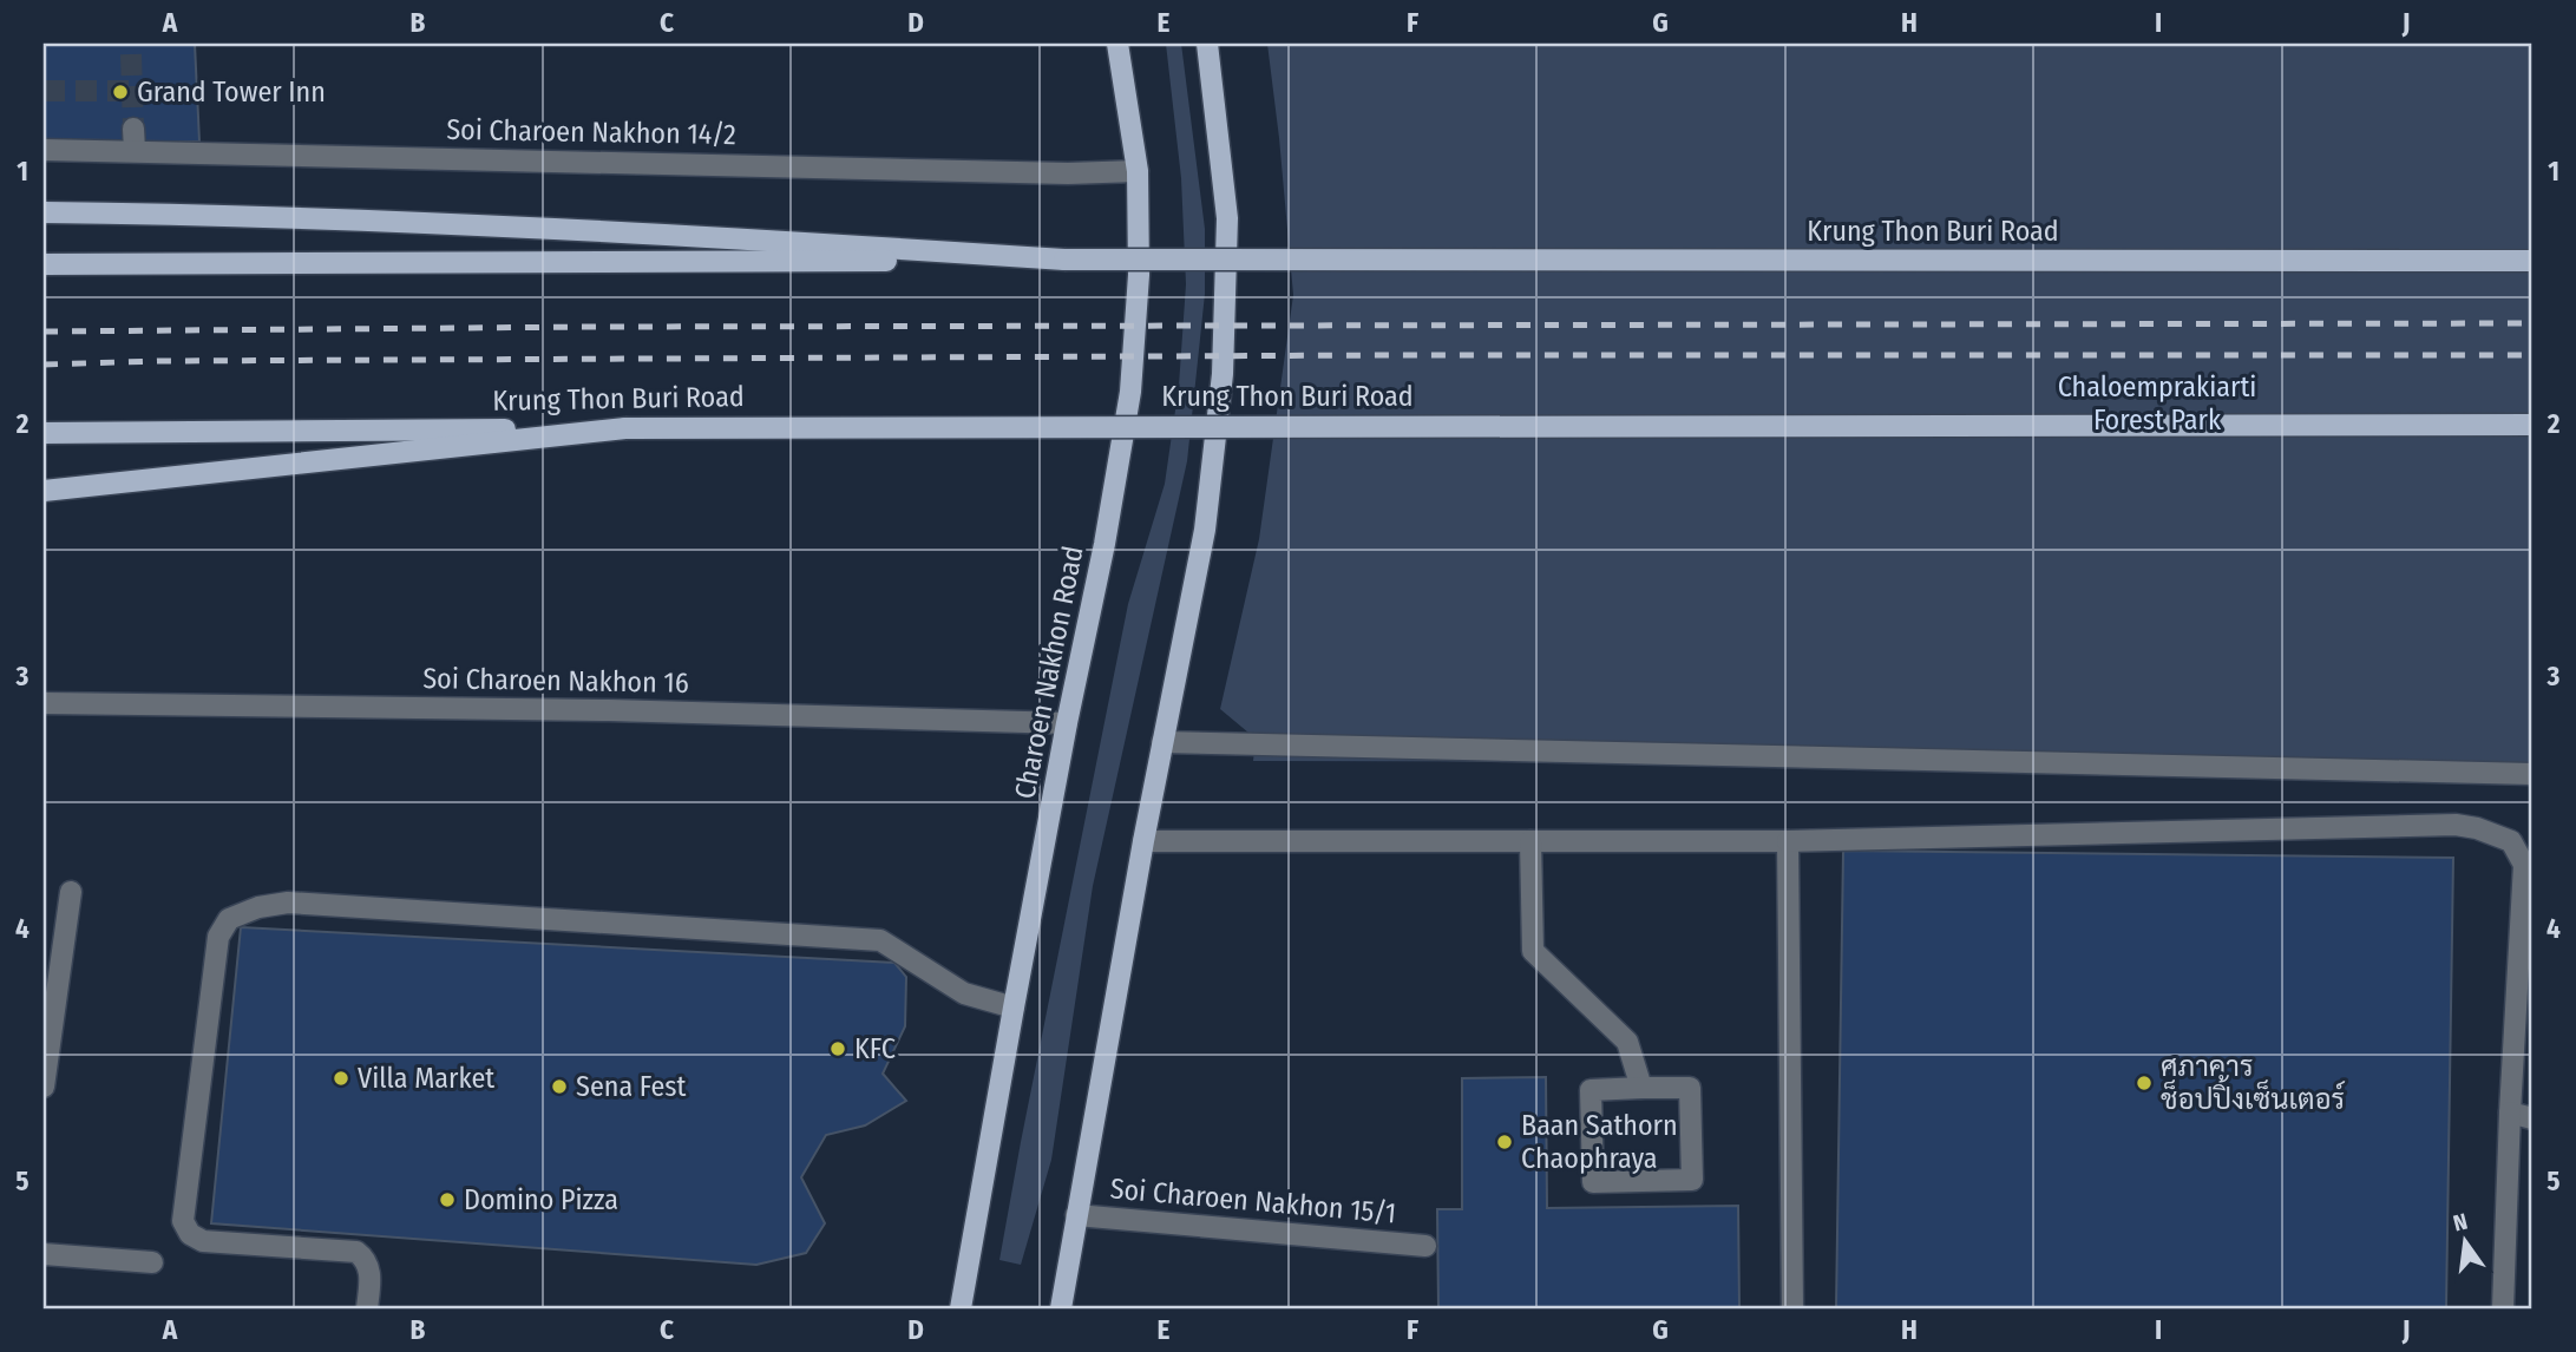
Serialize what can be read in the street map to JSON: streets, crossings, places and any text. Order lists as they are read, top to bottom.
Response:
{
  "streets": {
    "main road": ["Krung Thon Buri Road", "Charoen Nakhon Road"],
    "street": ["Soi Charoen Nakhon 14/2", "Soi Charoen Nakhon 16", "Soi Charoen Nakhon 15/1"]
  },
  "crossings": [
    ["Soi Charoen Nakhon 14/2", "Charoen Nakhon Road"],
    ["Charoen Nakhon Road", "Soi Charoen Nakhon 16"]
  ],
  "parks": ["Chaloemprakiarti Forest Park"],
  "places": [
    "Grand Tower Inn",
    "KFC",
    "Villa Market",
    "ศุภาคาร ช็อปปิ้งเซ็นเตอร์",
    "Sena Fest",
    "Baan Sathorn Chaophraya",
    "Domino Pizza"
  ],
  "north": "top",
  "grid": {
    "columns": [
      "A",
      "B",
      "C",
      "D",
      "E",
      "F",
      "G",
      "H",
      "I",
      "J"
    ],
    "rows": [
      "1",
      "2",
      "3",
      "4",
      "5"
    ]
  }
}
